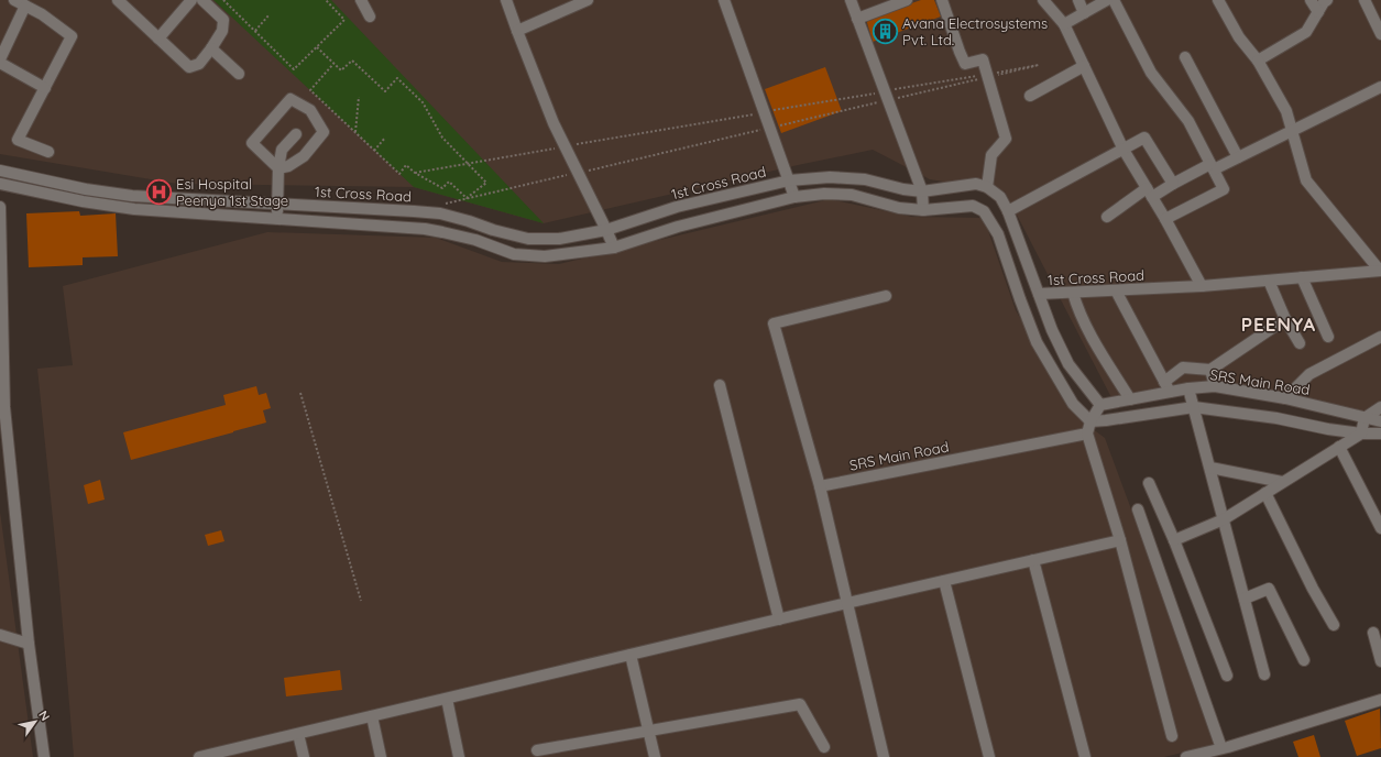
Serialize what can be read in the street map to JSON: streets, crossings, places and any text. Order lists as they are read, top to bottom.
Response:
{
  "streets": {
    "street": ["1st Cross Road", "SRS Main Road"]
  },
  "districts": ["PEENYA"],
  "places": {
    "building": ["Avana Electrosystems Pvt. Ltd."],
    "hospital": ["Esi Hospital Peenya 1st Stage"]
  },
  "north": "top right"
}
